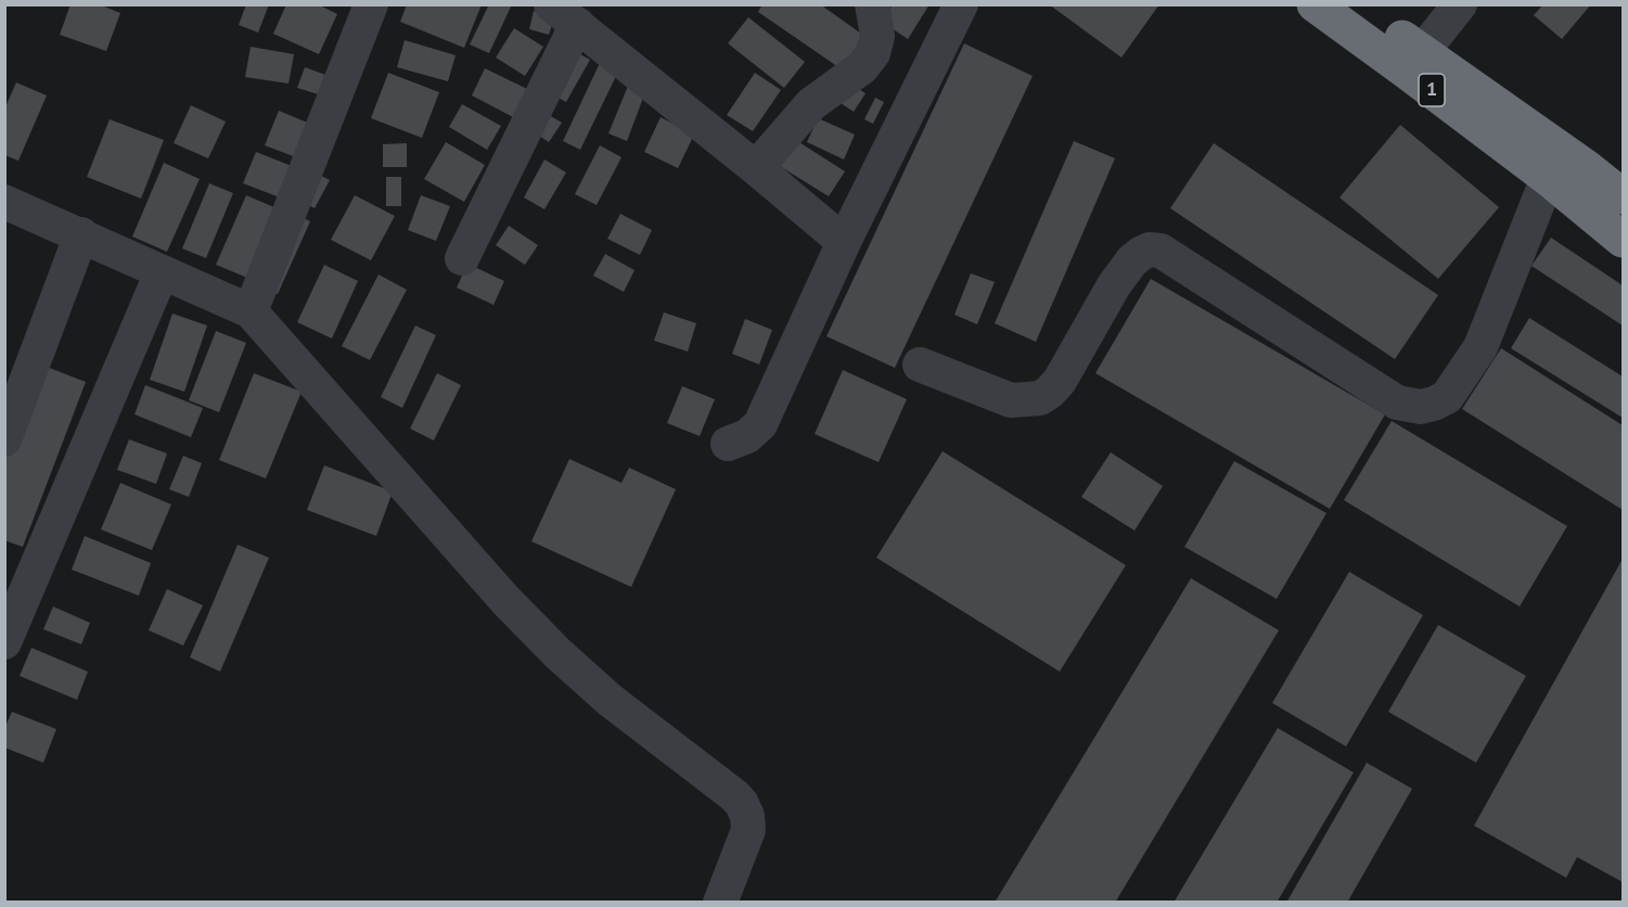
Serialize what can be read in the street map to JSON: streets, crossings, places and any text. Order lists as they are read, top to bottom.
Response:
{
  "streets": {
    "highway": ["1"]
  }
}
